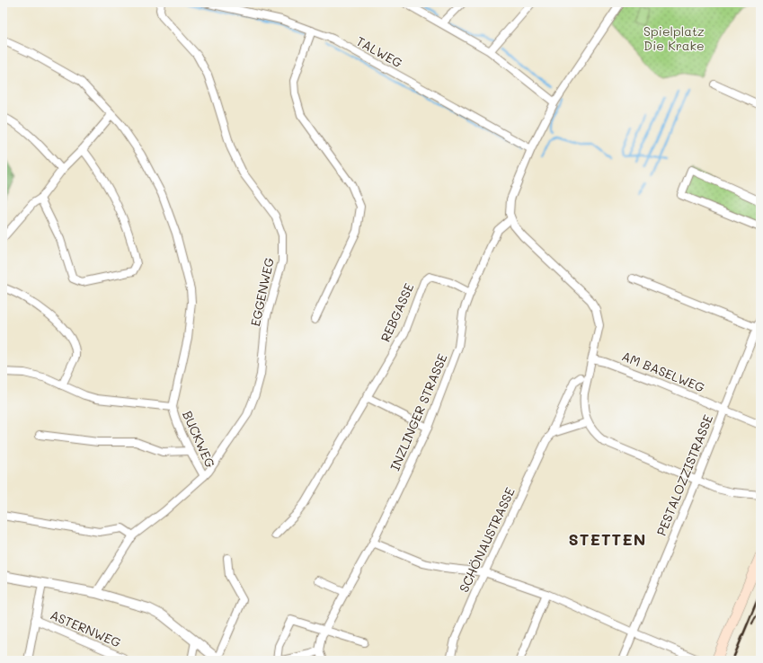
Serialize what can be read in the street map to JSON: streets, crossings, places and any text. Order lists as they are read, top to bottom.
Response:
{
  "streets": {
    "street": [
      "TALWEG",
      "EGGENWEG",
      "REBGASSE",
      "AM BASELWEG",
      "INZLINGER STRASSE",
      "BUCKWEG",
      "PESTALOZZISTRASSE",
      "SCHÖNAUSTRASSE",
      "ASTERNWEG"
    ]
  },
  "crossings": [
    ["EGGENWEG", "BUCKWEG"],
    ["REBGASSE", "INZLINGER STRASSE"],
    ["AM BASELWEG", "PESTALOZZISTRASSE"]
  ],
  "districts": ["STETTEN"],
  "parks": ["Spielplatz Die Krake"]
}
